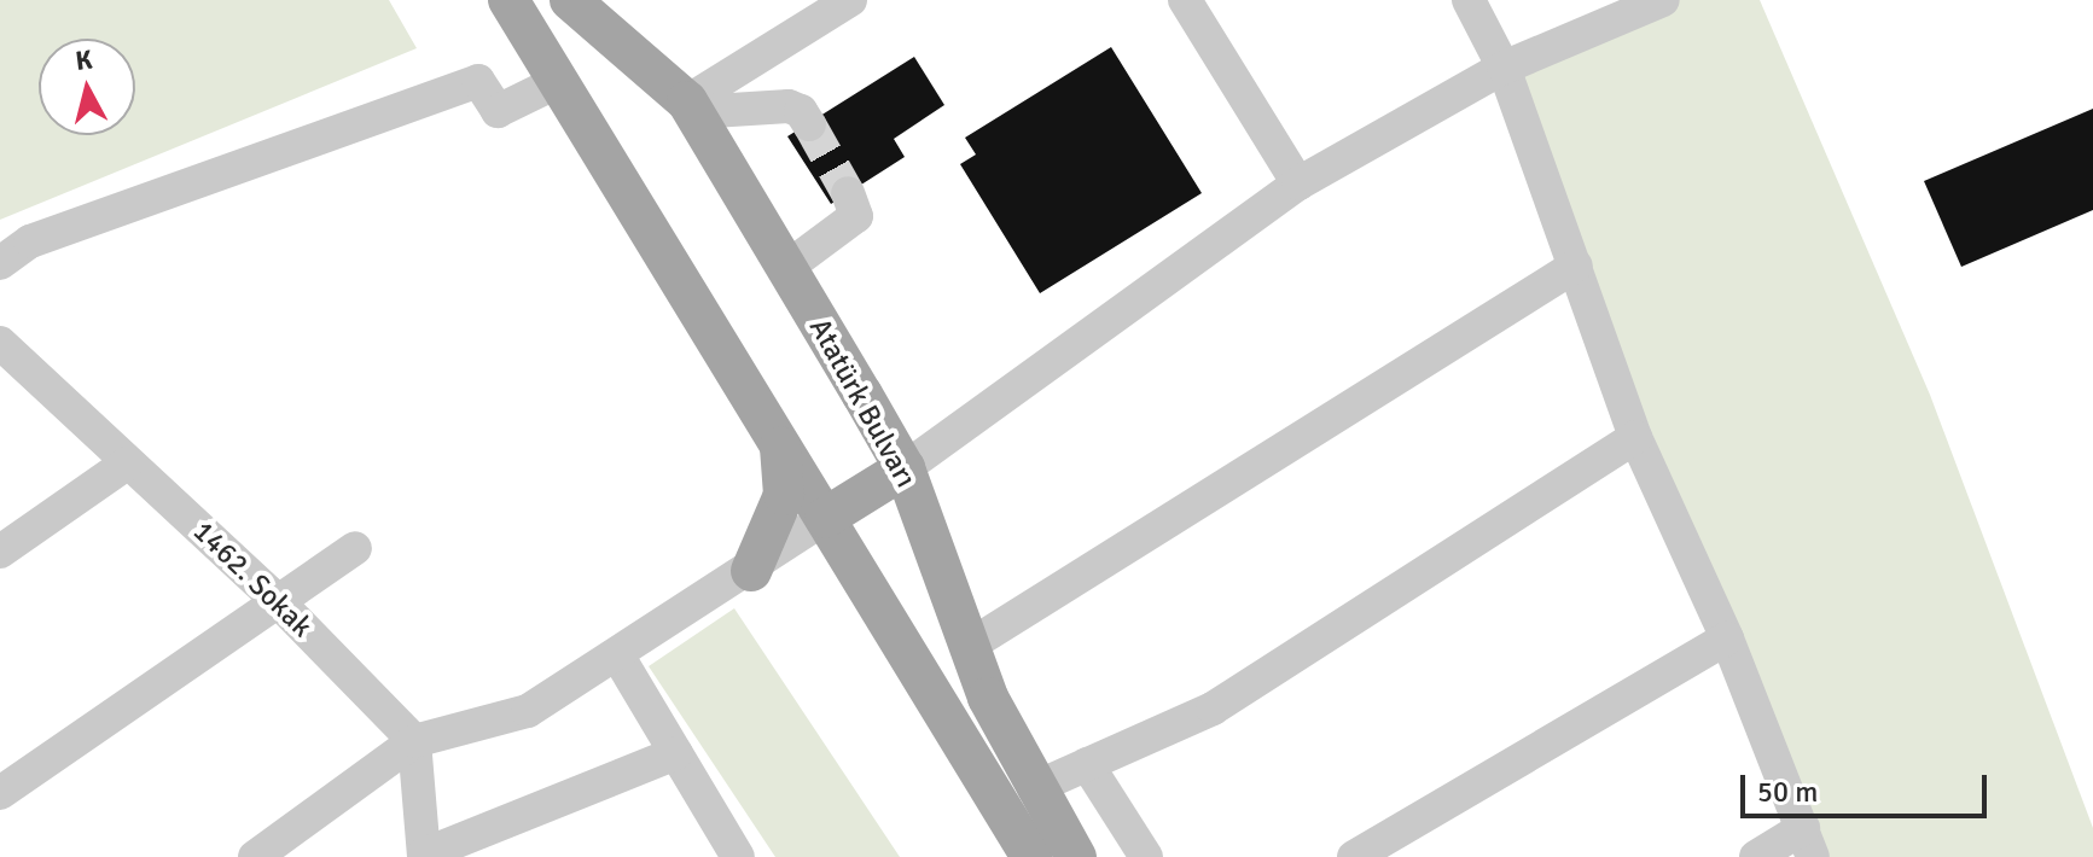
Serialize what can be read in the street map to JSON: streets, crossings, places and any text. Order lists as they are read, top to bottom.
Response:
{
  "streets": {
    "main road": ["Atatürk Bulvarı"],
    "street": ["1462. Sokak"]
  },
  "scale_bar": "50 m",
  "north": "top"
}
